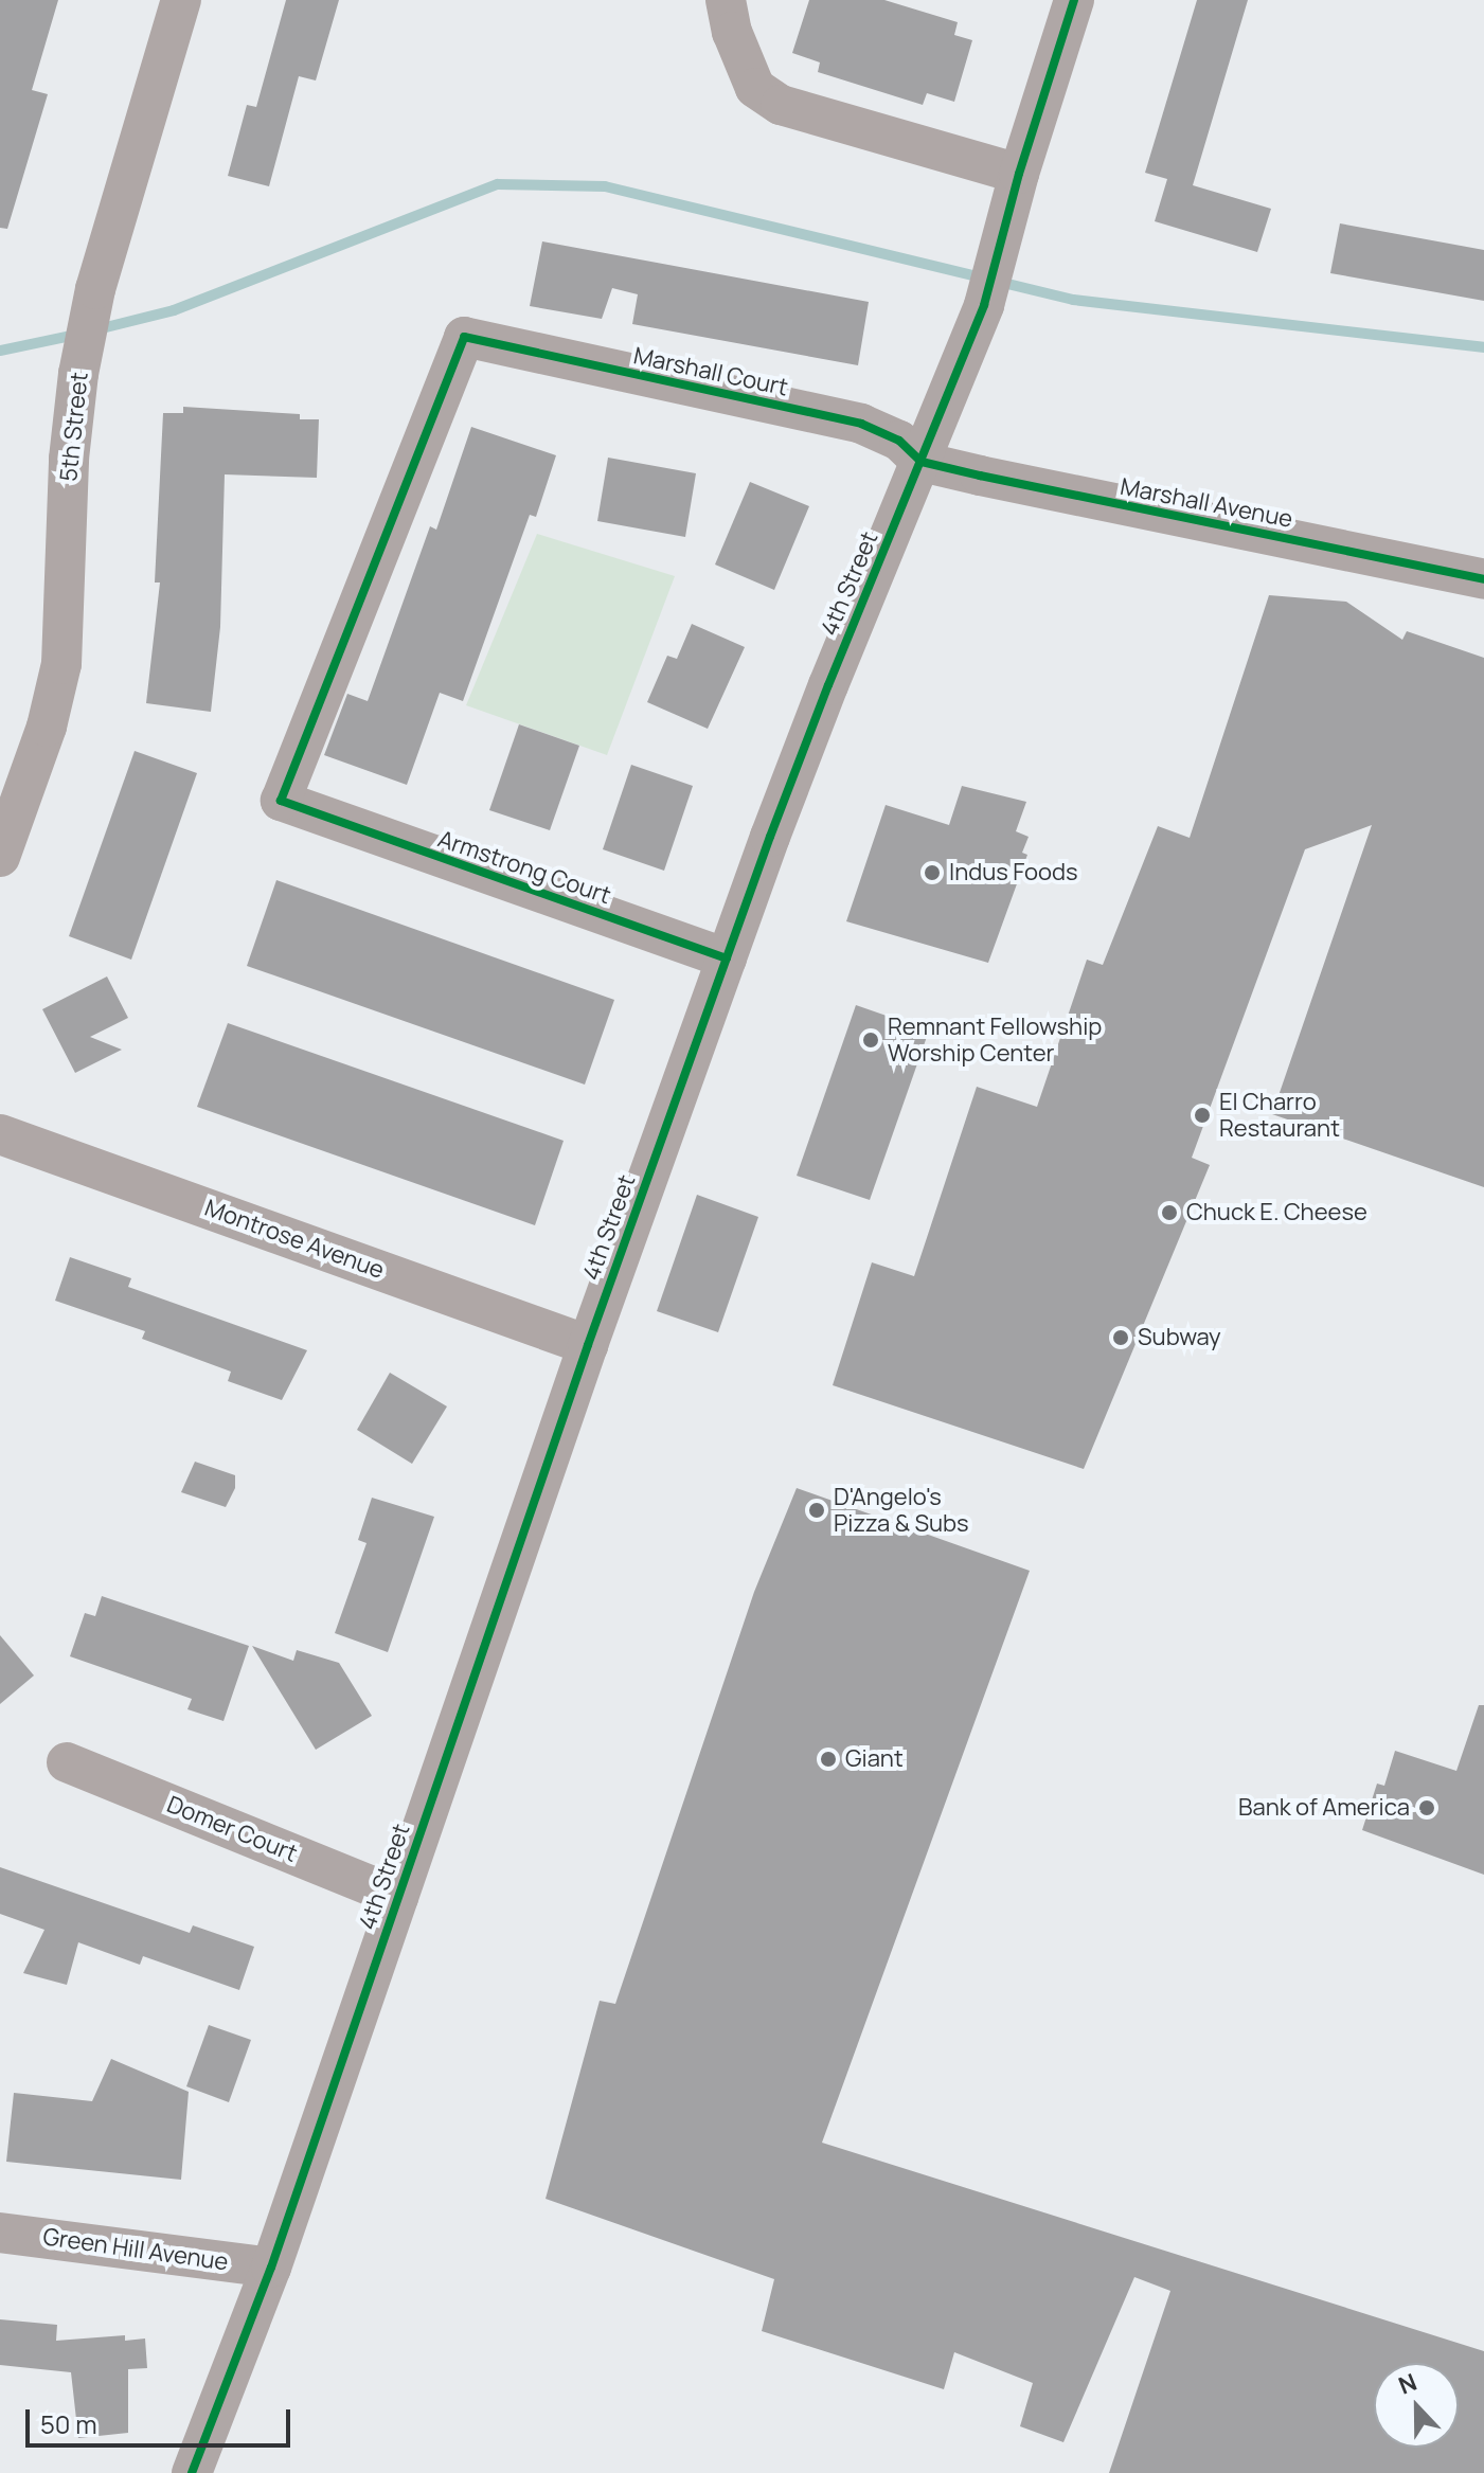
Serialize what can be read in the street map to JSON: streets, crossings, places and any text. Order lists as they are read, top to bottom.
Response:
{
  "streets": {
    "street": [
      "Marshall Court",
      "5th Street",
      "Marshall Avenue",
      "4th Street",
      "Armstrong Court",
      "Montrose Avenue",
      "Domer Court",
      "Green Hill Avenue"
    ]
  },
  "crossings": [
    ["Marshall Court", "Marshall Avenue"],
    ["Marshall Court", "4th Street"],
    ["Marshall Court", "Armstrong Court"],
    ["Marshall Avenue", "4th Street"],
    ["4th Street", "Armstrong Court"],
    ["4th Street", "Montrose Avenue"],
    ["4th Street", "Domer Court"],
    ["4th Street", "Green Hill Avenue"]
  ],
  "places": [
    "Indus Foods",
    "Remnant Fellowship Worship Center",
    "El Charro Restaurant",
    "Chuck E. Cheese",
    "Subway",
    "D'Angelo's Pizza & Subs",
    "Giant",
    "Bank of America"
  ],
  "scale_bar": "50 m",
  "north": "top"
}
